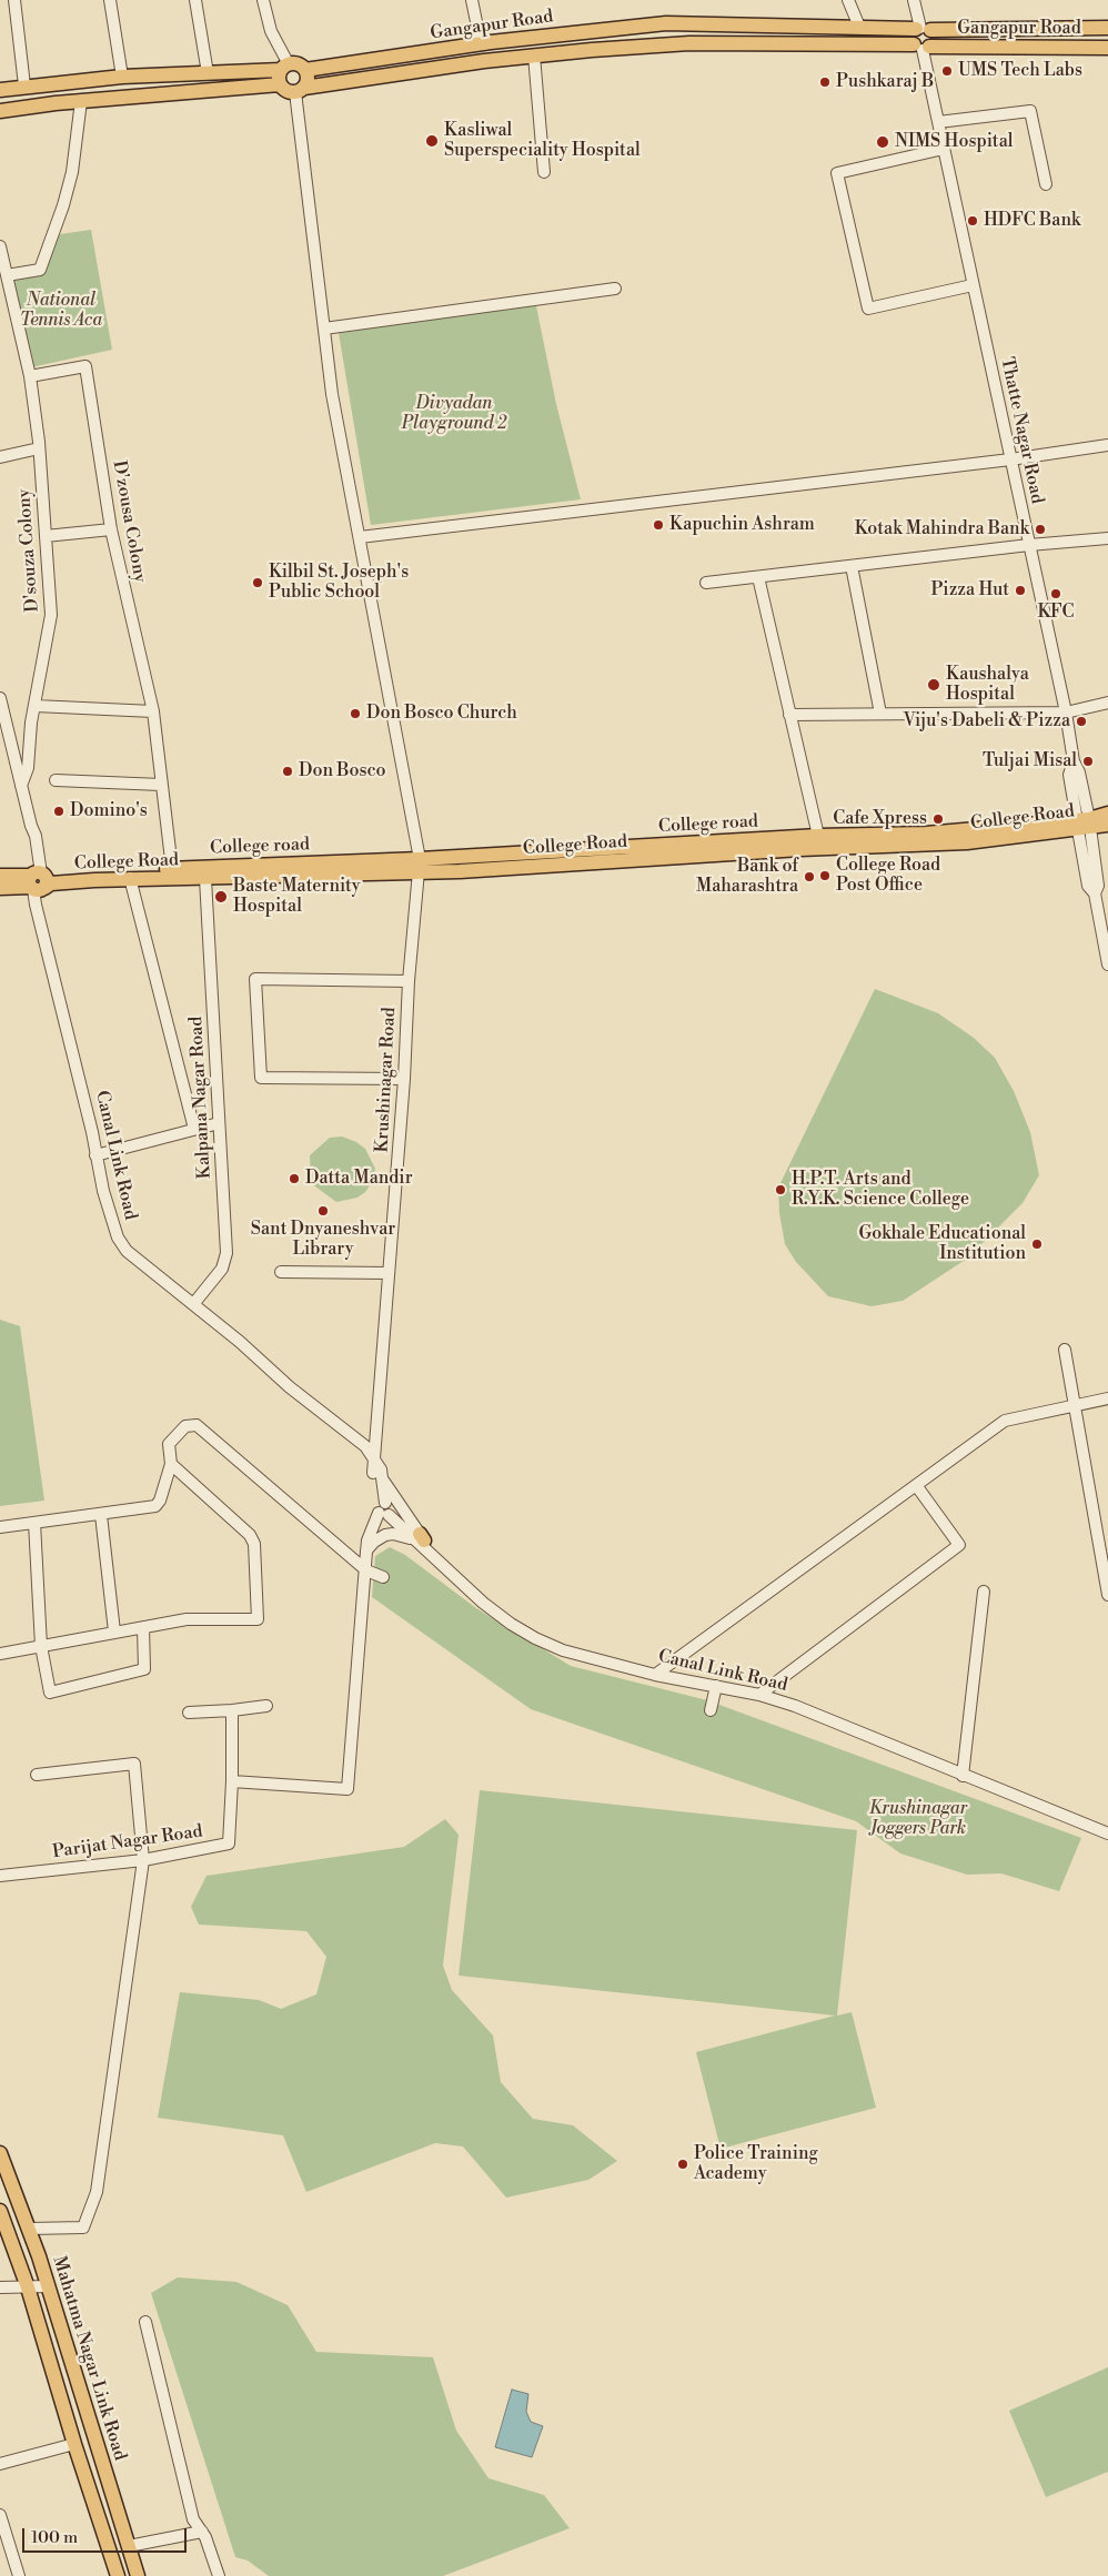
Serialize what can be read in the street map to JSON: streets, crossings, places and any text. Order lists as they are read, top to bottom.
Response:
{
  "streets": {
    "main road": [
      "Gangapur Road",
      "College Road",
      "College road",
      "Mahatma Nagar Link Road"
    ],
    "street": [
      "Thatte Nagar Road",
      "D'zousa Colony",
      "D'souza Colony",
      "Krushinagar Road",
      "Kalpana Nagar Road",
      "Canal Link Road",
      "Parijat Nagar Road"
    ]
  },
  "crossings": [
    ["Gangapur Road", "Thatte Nagar Road"],
    ["Gangapur Road", "Krushinagar Road"],
    ["Thatte Nagar Road", "College Road"],
    ["Thatte Nagar Road", "College road"],
    ["D'zousa Colony", "D'souza Colony"],
    ["D'zousa Colony", "College road"],
    ["D'souza Colony", "Canal Link Road"],
    ["College Road", "College road"],
    ["College Road", "Krushinagar Road"],
    ["College Road", "Kalpana Nagar Road"],
    ["College Road", "Canal Link Road"],
    ["College road", "Krushinagar Road"],
    ["College road", "Canal Link Road"],
    ["Kalpana Nagar Road", "Canal Link Road"]
  ],
  "parks": ["National Tennis Aca", "Divyadan Playground 2", "Krushinagar Joggers Park"],
  "places": [
    "UMS Tech Labs",
    "Pushkaraj B",
    "Kasliwal Superspeciality Hospital",
    "NIMS Hospital",
    "HDFC Bank",
    "Kapuchin Ashram",
    "Kotak Mahindra Bank",
    "Kilbil St. Joseph's Public School",
    "Pizza Hut",
    "KFC",
    "Kaushalya Hospital",
    "Don Bosco Church",
    "Viju's Dabeli & Pizza",
    "Tuljai Misal",
    "Don Bosco",
    "Domino's",
    "Cafe Xpress",
    "College Road Post Office",
    "Bank of Maharashtra",
    "Baste Maternity Hospital",
    "Datta Mandir",
    "H.P.T. Arts and R.Y.K. Science College",
    "Sant Dnyaneshvar Library",
    "Gokhale Educational Institution",
    "Police Training Academy"
  ],
  "scale_bar": "100 m"
}
